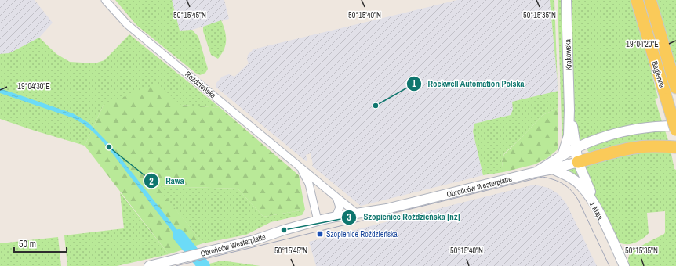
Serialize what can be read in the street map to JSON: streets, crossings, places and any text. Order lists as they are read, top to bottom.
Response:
{
  "streets": {
    "main road": ["Bagienna"],
    "street": [
      "Krakowska",
      "Roździeńska",
      "Obrońców Westerplatte",
      "1 Maja"
    ]
  },
  "crossings": [
    ["Krakowska", "Obrońców Westerplatte"],
    ["Krakowska", "1 Maja"],
    ["Roździeńska", "Obrońców Westerplatte"],
    ["Obrońców Westerplatte", "1 Maja"]
  ],
  "places": {
    "other": ["Rockwell Automation Polska", "Rawa", "Szopienice Roździeńska [nż]"],
    "transit": ["Szopienice Roździeńska"]
  },
  "scale_bar": "50 m",
  "coordinates": [
    "50°15'45\"N",
    "50°15'35\"N",
    "50°15'40\"N",
    "19°04'20\"E",
    "19°04'30\"E"
  ]
}
